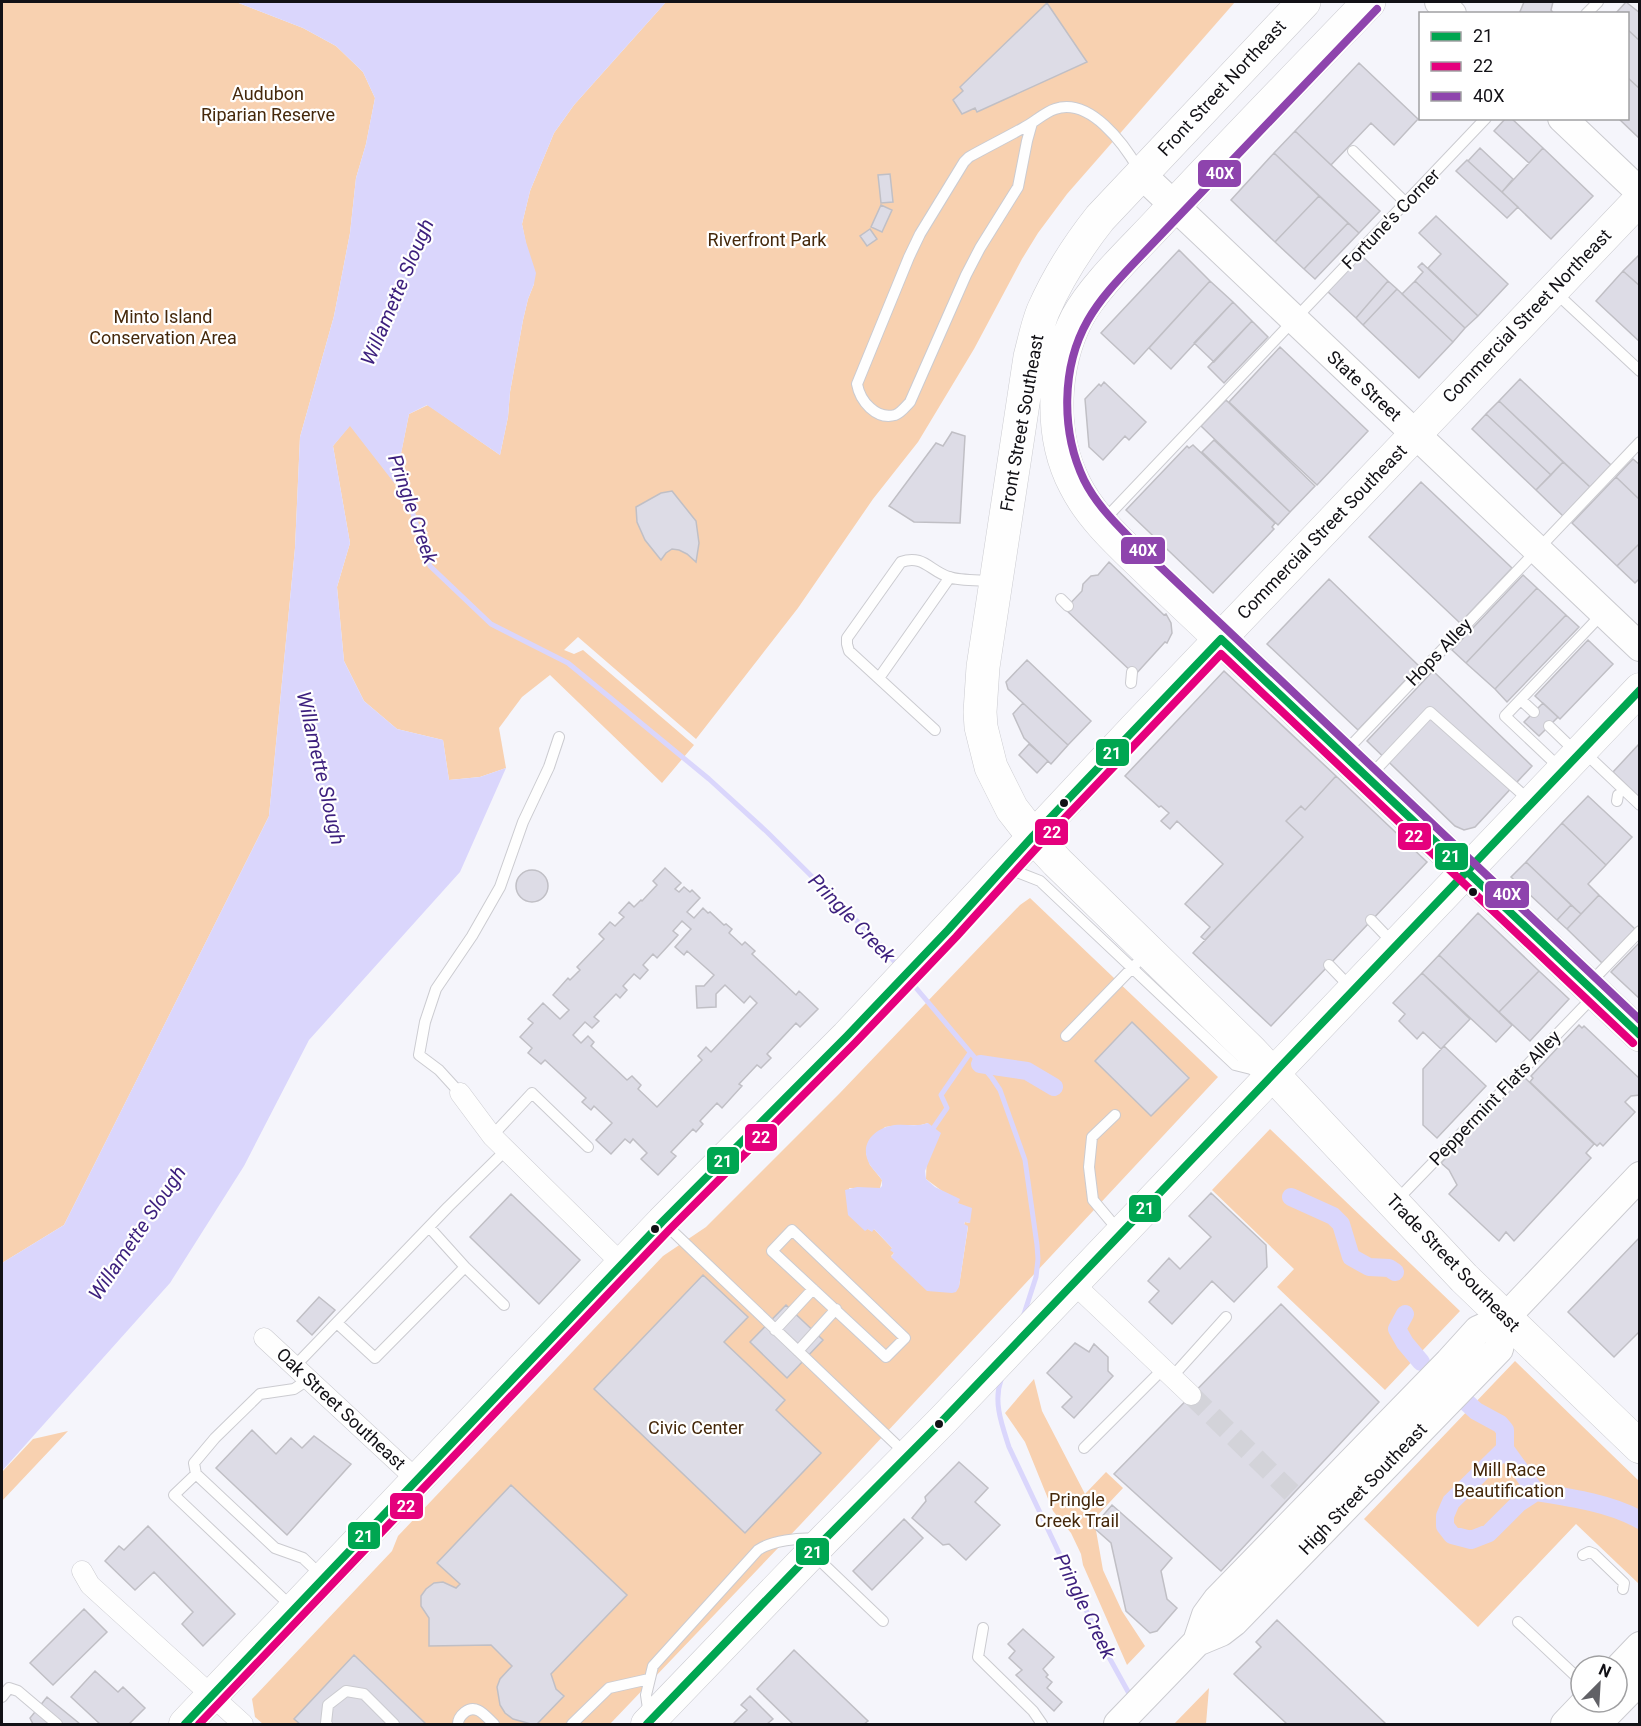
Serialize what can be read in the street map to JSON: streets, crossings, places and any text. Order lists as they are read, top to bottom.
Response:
{
  "streets": {
    "highway": ["Front Street Northeast", "Front Street Southeast", "Trade Street Southeast"],
    "main road": ["Commercial Street Northeast", "Commercial Street Southeast"],
    "street": ["State Street", "Oak Street Southeast", "High Street Southeast"],
    "lane": ["Fortune's Corner", "Hops Alley", "Peppermint Flats Alley"]
  },
  "crossings": [
    ["Front Street Northeast", "State Street"],
    ["Front Street Northeast", "Front Street Southeast"],
    ["Fortune's Corner", "State Street"],
    ["Commercial Street Northeast", "State Street"],
    ["Commercial Street Northeast", "Commercial Street Southeast"],
    ["State Street", "Front Street Southeast"],
    ["State Street", "Commercial Street Southeast"],
    ["State Street", "Hops Alley"],
    ["Front Street Southeast", "Trade Street Southeast"],
    ["Commercial Street Southeast", "Trade Street Southeast"],
    ["Commercial Street Southeast", "Oak Street Southeast"],
    ["Peppermint Flats Alley", "Trade Street Southeast"],
    ["Trade Street Southeast", "High Street Southeast"]
  ],
  "water": ["Willamette Slough", "Pringle Creek"],
  "parks": [
    "Audubon Riparian Reserve",
    "Riverfront Park",
    "Minto Island Conservation Area",
    "Civic Center",
    "Mill Race Beautification",
    "Pringle Creek Trail"
  ],
  "lines": ["transit line 40X", "transit line 21", "transit line 22"],
  "legend": ["21", "22", "40X"],
  "north": "top right"
}
